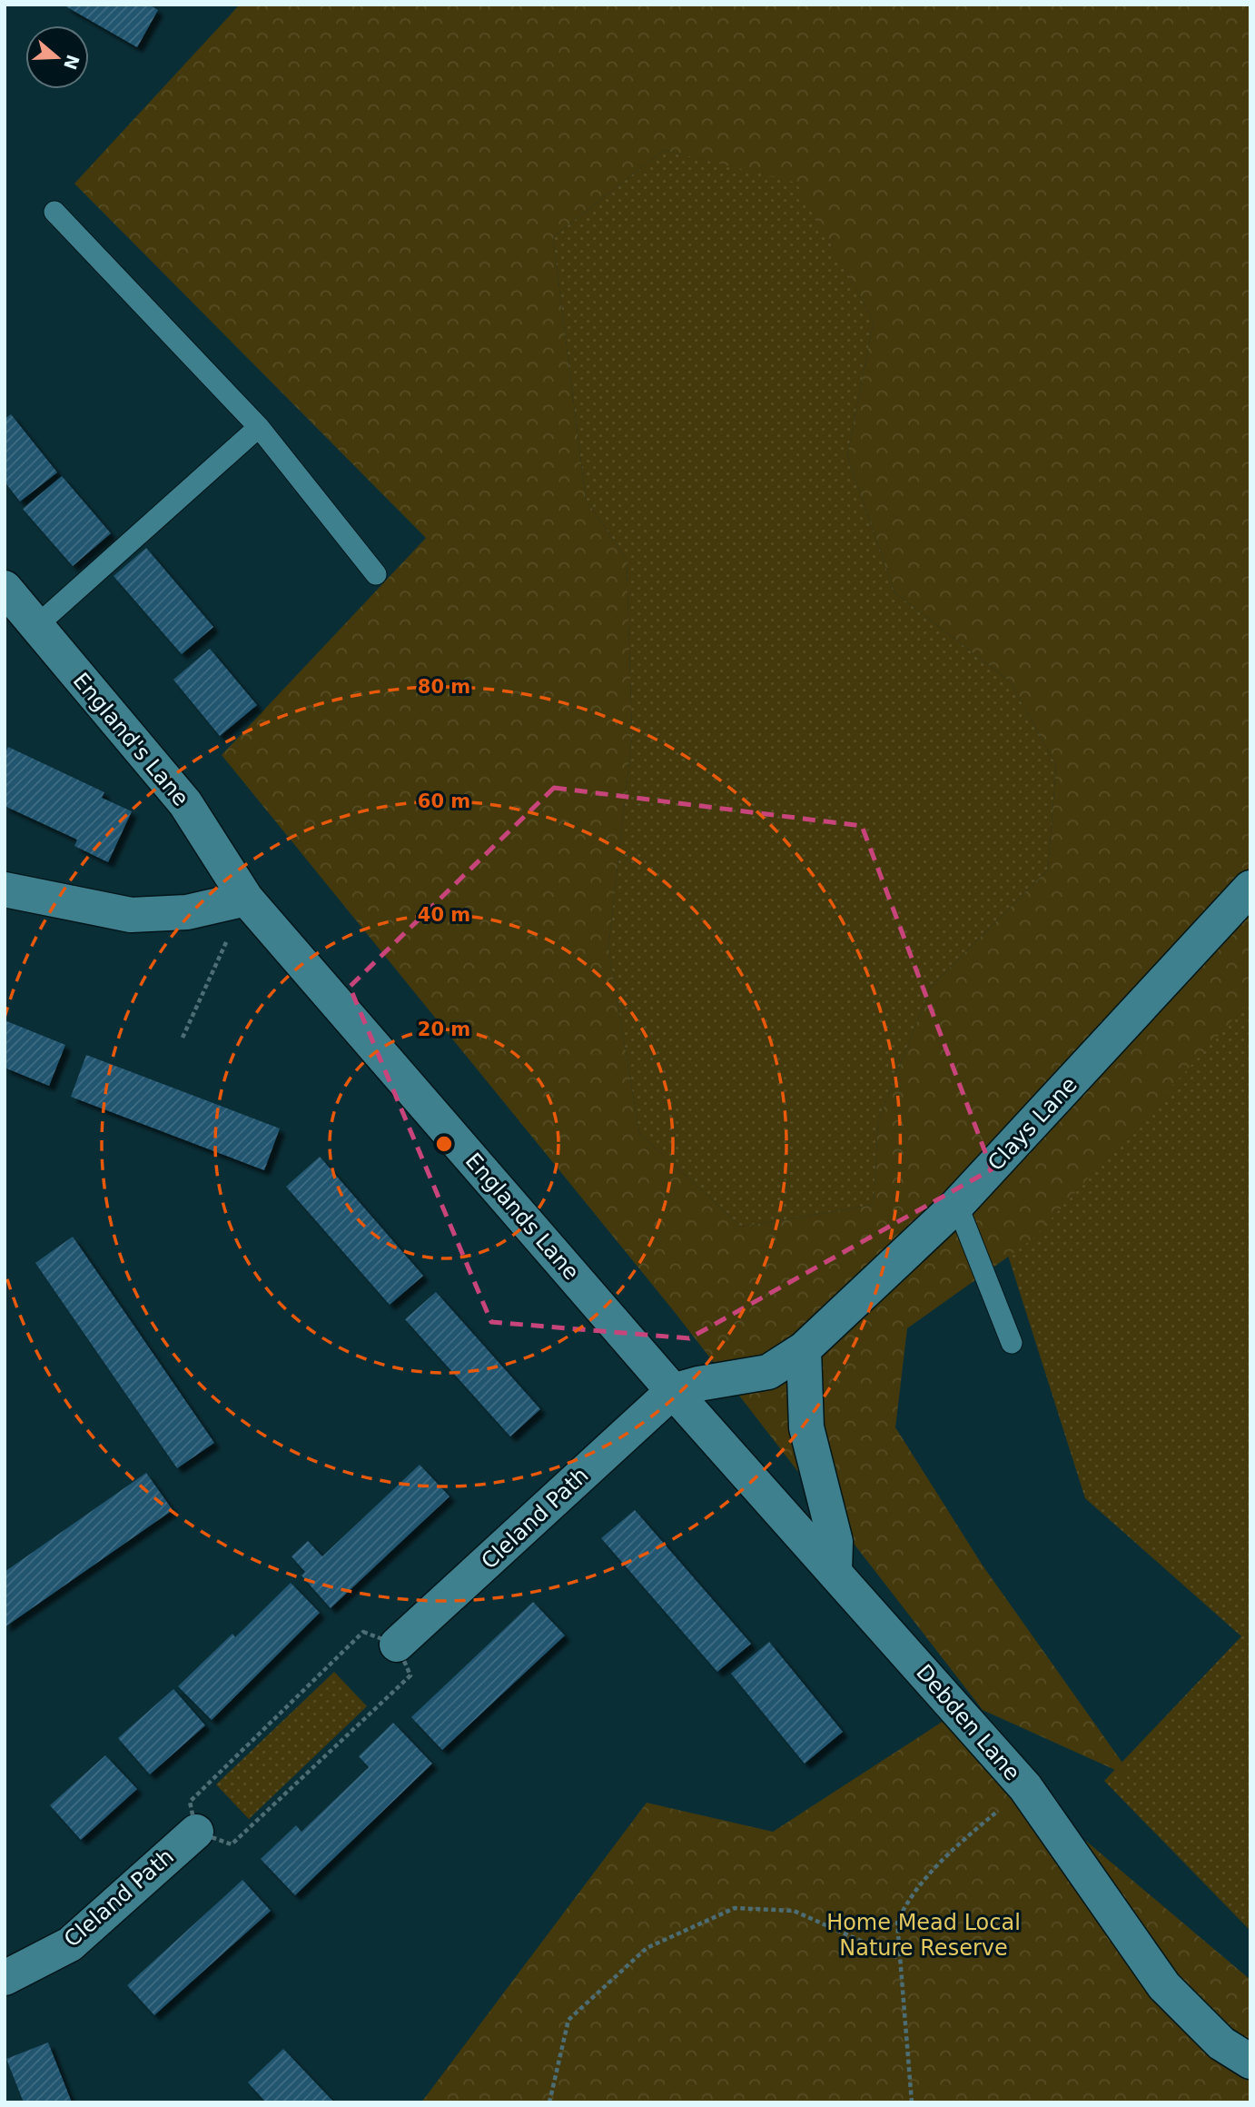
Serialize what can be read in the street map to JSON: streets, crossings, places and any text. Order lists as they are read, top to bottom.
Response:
{
  "streets": {
    "street": [
      "England's Lane",
      "Clays Lane",
      "Englands Lane",
      "Cleland Path",
      "Debden Lane"
    ]
  },
  "crossings": [
    ["England's Lane", "Englands Lane"],
    ["Clays Lane", "Englands Lane"],
    ["Clays Lane", "Cleland Path"],
    ["Clays Lane", "Debden Lane"],
    ["Englands Lane", "Cleland Path"],
    ["Englands Lane", "Debden Lane"],
    ["Cleland Path", "Debden Lane"]
  ],
  "parks": ["Home Mead Local Nature Reserve"],
  "north": "right",
  "rings": [
    "80 m",
    "60 m",
    "40 m",
    "20 m"
  ]
}
